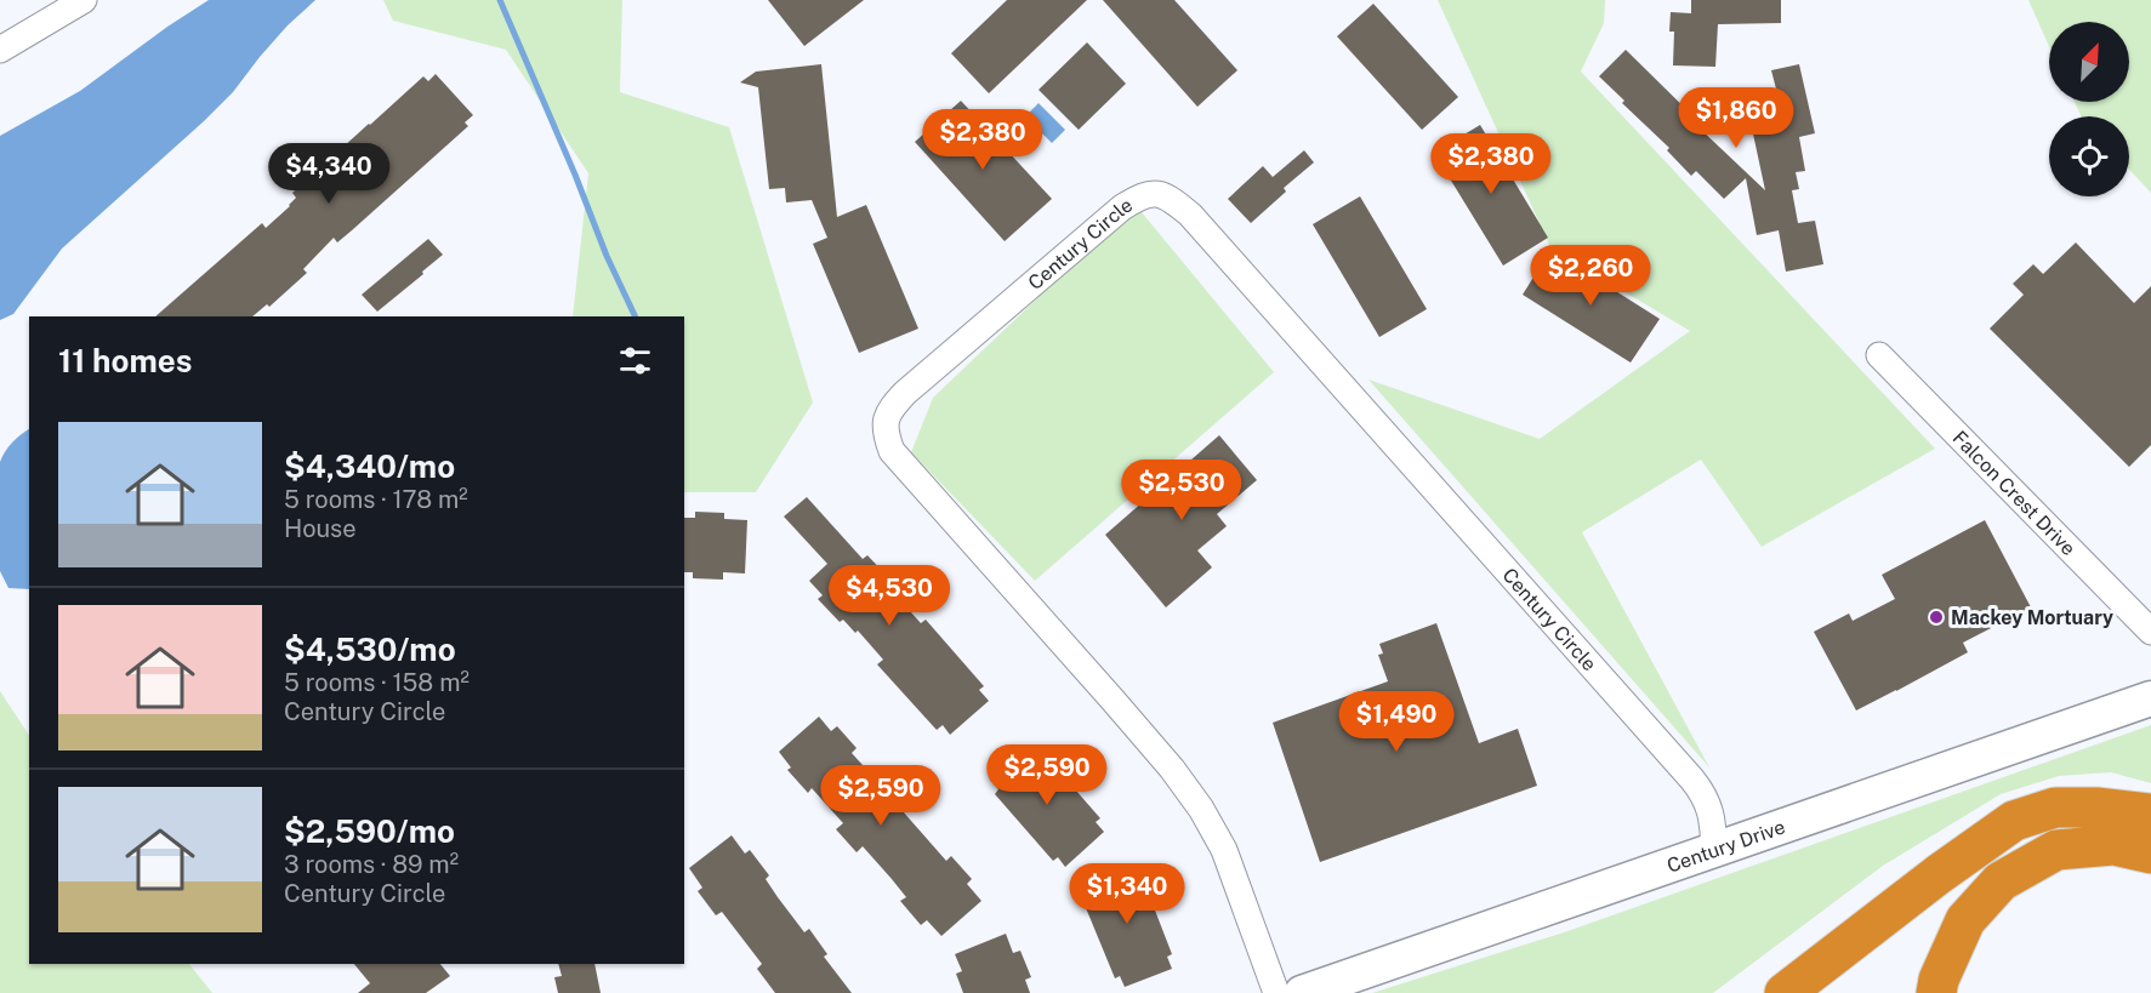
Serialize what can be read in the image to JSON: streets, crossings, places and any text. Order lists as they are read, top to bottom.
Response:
{
  "streets": {
    "street": ["Century Circle", "Falcon Crest Drive", "Century Drive"]
  },
  "crossings": [
    ["Century Circle", "Century Drive"]
  ],
  "places": ["Mackey Mortuary"],
  "north": "top right",
  "page": {
    "price": [
      "$1,860",
      "$2,380",
      "$2,380",
      "$4,340",
      "$2,260",
      "$2,530",
      "$4,530",
      "$1,490",
      "$2,590",
      "$2,590",
      "$1,340"
    ],
    "heading": "11 homes",
    "list": [
      {
        "name": "$4,340/mo",
        "note": "5 rooms · 178 m² · House"
      },
      {
        "name": "$4,530/mo",
        "note": "5 rooms · 158 m² · Century Circle"
      },
      {
        "name": "$2,590/mo",
        "note": "3 rooms · 89 m² · Century Circle"
      }
    ]
  }
}
